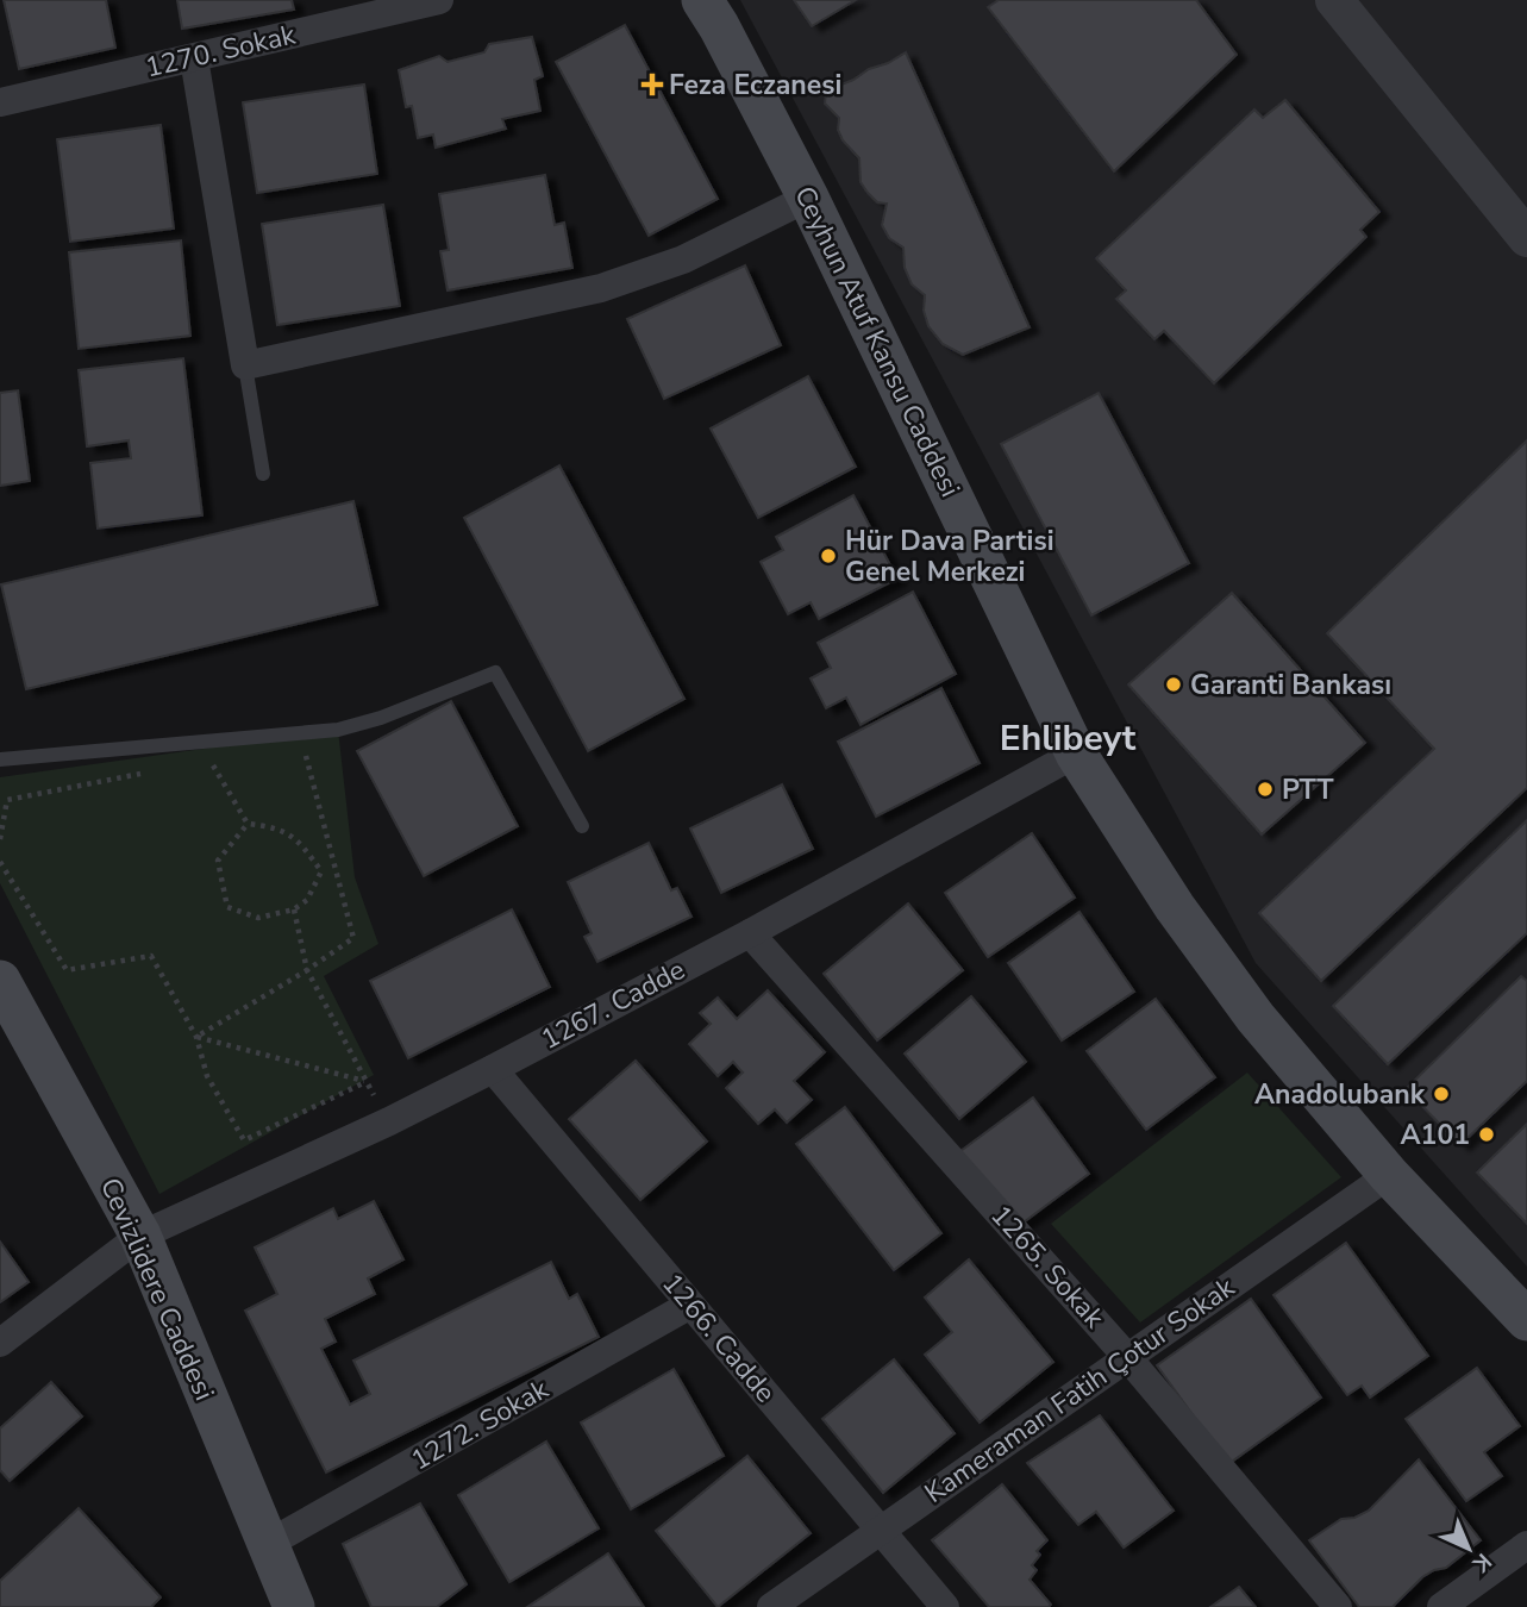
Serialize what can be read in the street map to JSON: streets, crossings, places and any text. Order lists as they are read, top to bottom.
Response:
{
  "streets": {
    "main road": ["Ceyhun Atuf Kansu Caddesi", "Cevizlidere Caddesi"],
    "street": [
      "1270. Sokak",
      "1267. Cadde",
      "1265. Sokak",
      "1266. Cadde",
      "Kameraman Fatih Çotur Sokak",
      "1272. Sokak"
    ]
  },
  "crossings": [
    ["Ceyhun Atuf Kansu Caddesi", "1267. Cadde"],
    ["Ceyhun Atuf Kansu Caddesi", "Kameraman Fatih Çotur Sokak"],
    ["1267. Cadde", "1265. Sokak"],
    ["1267. Cadde", "Cevizlidere Caddesi"],
    ["1267. Cadde", "1266. Cadde"],
    ["1265. Sokak", "Kameraman Fatih Çotur Sokak"],
    ["Cevizlidere Caddesi", "1272. Sokak"],
    ["1266. Cadde", "Kameraman Fatih Çotur Sokak"],
    ["1266. Cadde", "1272. Sokak"]
  ],
  "districts": ["Ehlibeyt"],
  "places": {
    "health": ["Feza Eczanesi"],
    "other": [
      "Hür Dava Partisi Genel Merkezi",
      "Garanti Bankası",
      "PTT",
      "Anadolubank",
      "A101"
    ]
  },
  "north": "bottom right"
}
